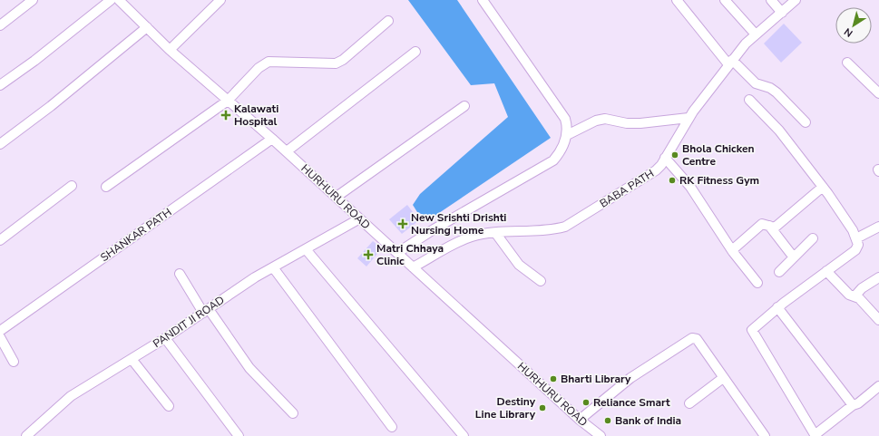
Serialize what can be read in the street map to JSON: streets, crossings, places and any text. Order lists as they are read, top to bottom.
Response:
{
  "streets": {
    "street": [
      "BABA PATH",
      "HURHURU ROAD",
      "SHANKAR PATH",
      "PANDIT JI ROAD"
    ]
  },
  "crossings": [
    ["BABA PATH", "HURHURU ROAD"],
    ["HURHURU ROAD", "SHANKAR PATH"],
    ["HURHURU ROAD", "PANDIT JI ROAD"]
  ],
  "places": {
    "health": ["Kalawati Hospital", "New Srishti Drishti Nursing Home", "Matri Chhaya Clinic"],
    "other": [
      "Bhola Chicken Centre",
      "RK Fitness Gym",
      "Bharti Library",
      "Reliance Smart",
      "Destiny Line Library",
      "Bank of India"
    ]
  },
  "north": "bottom left"
}
